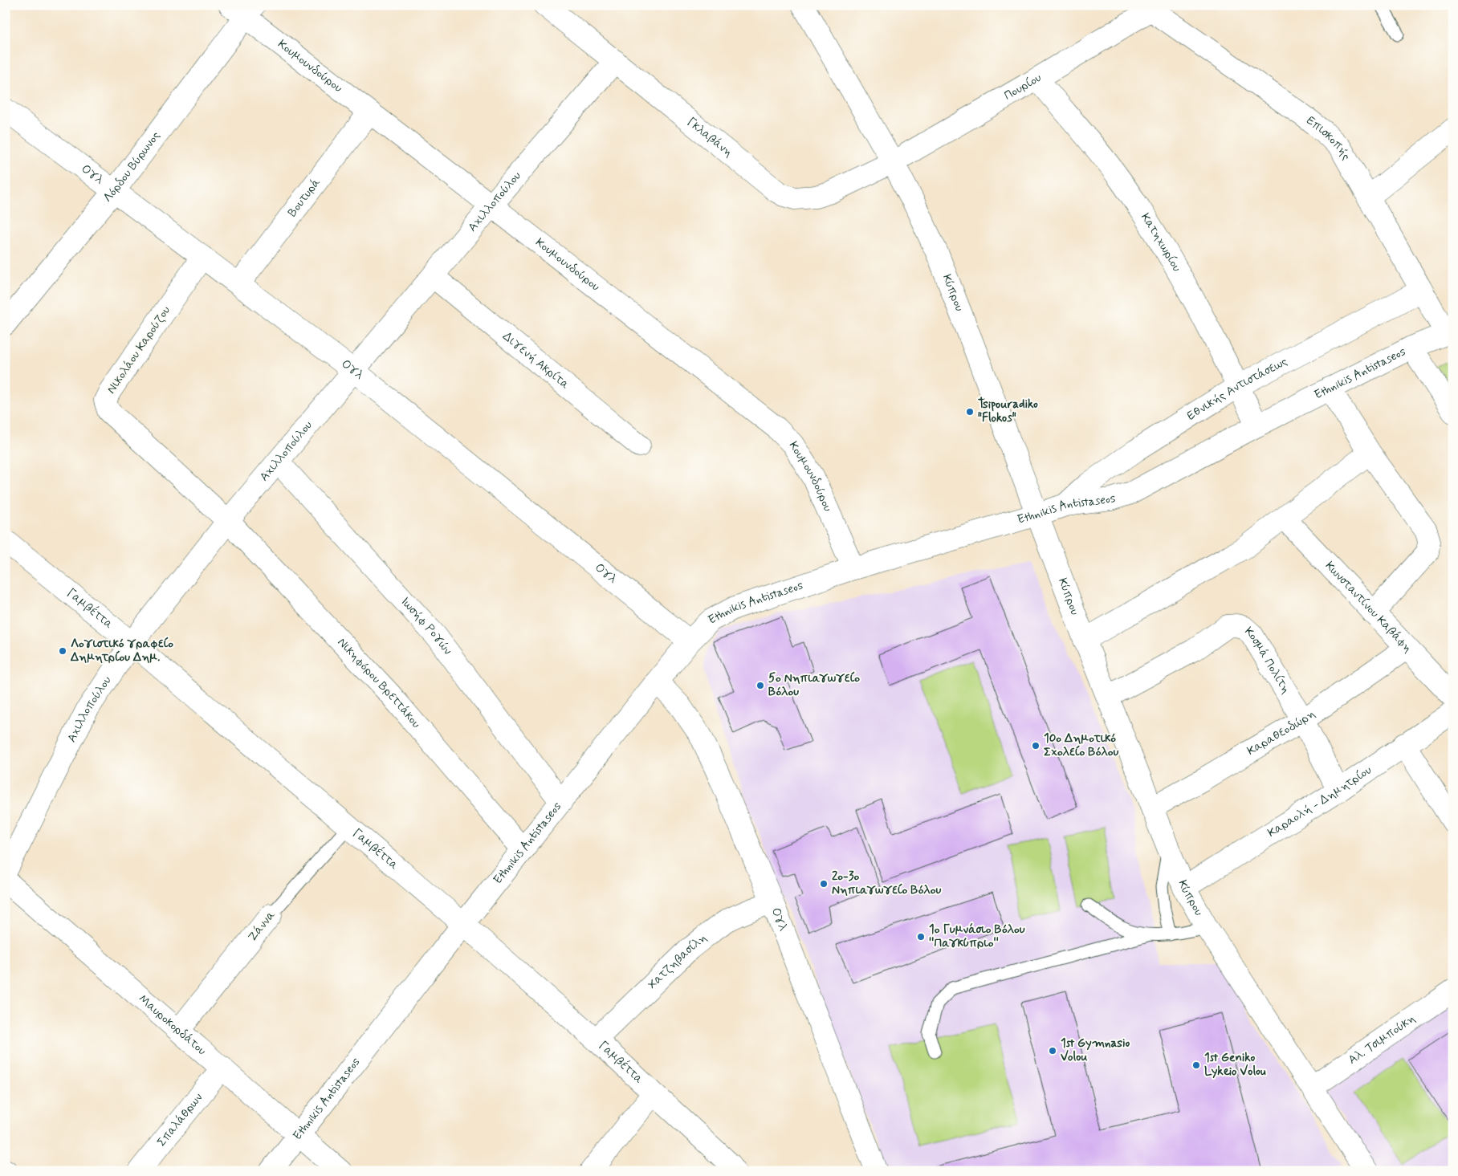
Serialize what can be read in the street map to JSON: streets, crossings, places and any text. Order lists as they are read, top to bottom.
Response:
{
  "streets": {
    "street": [
      "Κουμουνδούρου",
      "Πουρίου",
      "Γκλαβάνη",
      "Επισκοπής",
      "Λόρδου Βύρωνος",
      "Ογλ",
      "Βουτυρά",
      "Αχιλλοπούλου",
      "Κατηχωρίου",
      "Κύπρου",
      "Νικολάου Καρούζου",
      "Διγενή Ακρίτα",
      "Ethnikis Antistaseos",
      "Εθνικής Αντιστάσεως",
      "Κωνσταντίνου Καβάφη",
      "Γαμβέττα",
      "Ιωσήφ Ρογών",
      "Κοσμά Πολίτη",
      "Νικηφόρου Βρεττάκου",
      "Καραθεοδώρη",
      "Καραολή - Δημητρίου",
      "Ζάννα",
      "Χατζηβασίλη",
      "Μαυροκορδάτου",
      "Αλ. Τσιμπούκη",
      "Σπαλάθρων"
    ]
  },
  "crossings": [
    ["Κουμουνδούρου", "Λόρδου Βύρωνος"],
    ["Κουμουνδούρου", "Βουτυρά"],
    ["Κουμουνδούρου", "Αχιλλοπούλου"],
    ["Κουμουνδούρου", "Ethnikis Antistaseos"],
    ["Πουρίου", "Γκλαβάνη"],
    ["Πουρίου", "Επισκοπής"],
    ["Πουρίου", "Κατηχωρίου"],
    ["Πουρίου", "Κύπρου"],
    ["Γκλαβάνη", "Αχιλλοπούλου"],
    ["Γκλαβάνη", "Κύπρου"],
    ["Επισκοπής", "Ethnikis Antistaseos"],
    ["Επισκοπής", "Εθνικής Αντιστάσεως"],
    ["Λόρδου Βύρωνος", "Ογλ"],
    ["Ογλ", "Βουτυρά"],
    ["Ογλ", "Αχιλλοπούλου"],
    ["Ογλ", "Νικολάου Καρούζου"],
    ["Ογλ", "Ethnikis Antistaseos"],
    ["Ογλ", "Χατζηβασίλη"],
    ["Αχιλλοπούλου", "Νικολάου Καρούζου"],
    ["Αχιλλοπούλου", "Διγενή Ακρίτα"],
    ["Αχιλλοπούλου", "Γαμβέττα"],
    ["Αχιλλοπούλου", "Ιωσήφ Ρογών"],
    ["Αχιλλοπούλου", "Νικηφόρου Βρεττάκου"],
    ["Κατηχωρίου", "Ethnikis Antistaseos"],
    ["Κατηχωρίου", "Εθνικής Αντιστάσεως"],
    ["Κύπρου", "Ethnikis Antistaseos"],
    ["Κύπρου", "Κοσμά Πολίτη"],
    ["Κύπρου", "Καραθεοδώρη"],
    ["Κύπρου", "Καραολή - Δημητρίου"],
    ["Κύπρου", "Αλ. Τσιμπούκη"],
    ["Νικολάου Καρούζου", "Νικηφόρου Βρεττάκου"],
    ["Ethnikis Antistaseos", "Εθνικής Αντιστάσεως"],
    ["Ethnikis Antistaseos", "Γαμβέττα"],
    ["Ethnikis Antistaseos", "Ιωσήφ Ρογών"],
    ["Ethnikis Antistaseos", "Νικηφόρου Βρεττάκου"],
    ["Ethnikis Antistaseos", "Μαυροκορδάτου"],
    ["Κωνσταντίνου Καβάφη", "Καραθεοδώρη"],
    ["Γαμβέττα", "Ζάννα"],
    ["Γαμβέττα", "Χατζηβασίλη"],
    ["Κοσμά Πολίτη", "Καραθεοδώρη"],
    ["Κοσμά Πολίτη", "Καραολή - Δημητρίου"],
    ["Ζάννα", "Μαυροκορδάτου"],
    ["Μαυροκορδάτου", "Σπαλάθρων"]
  ],
  "places": [
    "Tsipouradiko \"Flokos\"",
    "Λογιστικό γραφείο Δημητρίου Δημ.",
    "5ο Νηπιαγωγείο Βόλου",
    "10ο Δημοτικό Σχολείο Βόλου",
    "2ο-3ο Νηπιαγωγείο Βόλου",
    "1ο Γυμνάσιο Βόλου ''Παγκύπριο''",
    "1st Gymnasio Volou",
    "1st Geniko Lykeio Volou"
  ]
}
